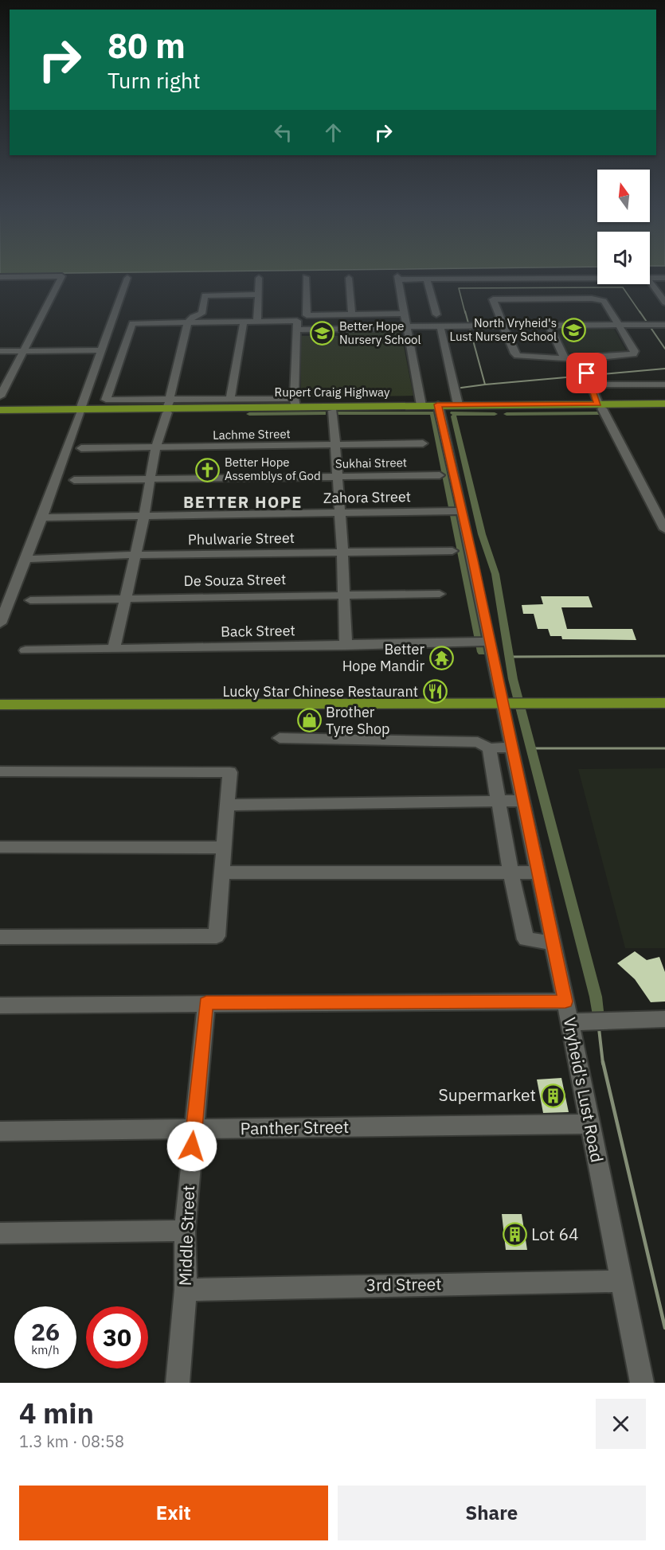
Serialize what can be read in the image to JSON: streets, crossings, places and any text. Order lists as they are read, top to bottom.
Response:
{
  "streets": {
    "main road": ["Rupert Craig Highway"],
    "street": [
      "Lachme Street",
      "Sukhai Street",
      "Zahora Street",
      "Phulwarie Street",
      "De Souza Street",
      "Back Street",
      "Vryheid's Lust Road",
      "Panther Street",
      "Middle Street",
      "3rd Street"
    ]
  },
  "crossings": [
    ["Rupert Craig Highway", "Vryheid's Lust Road"],
    ["Zahora Street", "Vryheid's Lust Road"],
    ["Back Street", "Vryheid's Lust Road"],
    ["Vryheid's Lust Road", "Panther Street"],
    ["Vryheid's Lust Road", "3rd Street"],
    ["Panther Street", "Middle Street"],
    ["Middle Street", "3rd Street"]
  ],
  "districts": ["BETTER HOPE"],
  "places": {
    "school or university": ["North Vryheid's Lust Nursery School", "Better Hope Nursery School"],
    "church": ["Better Hope Assemblys of God"],
    "temple": ["Better Hope Mandir"],
    "restaurant": ["Lucky Star Chinese Restaurant"],
    "shop": ["Brother Tyre Shop"],
    "building": ["Supermarket", "Lot 64"]
  },
  "north": "top",
  "page": {
    "turn": ["80 m", "Turn right"],
    "speed": "26 km/h",
    "limit": "30",
    "heading": ["4 min", "1.3 km · 08:58"],
    "buttons": ["Exit", "Share"]
  }
}
